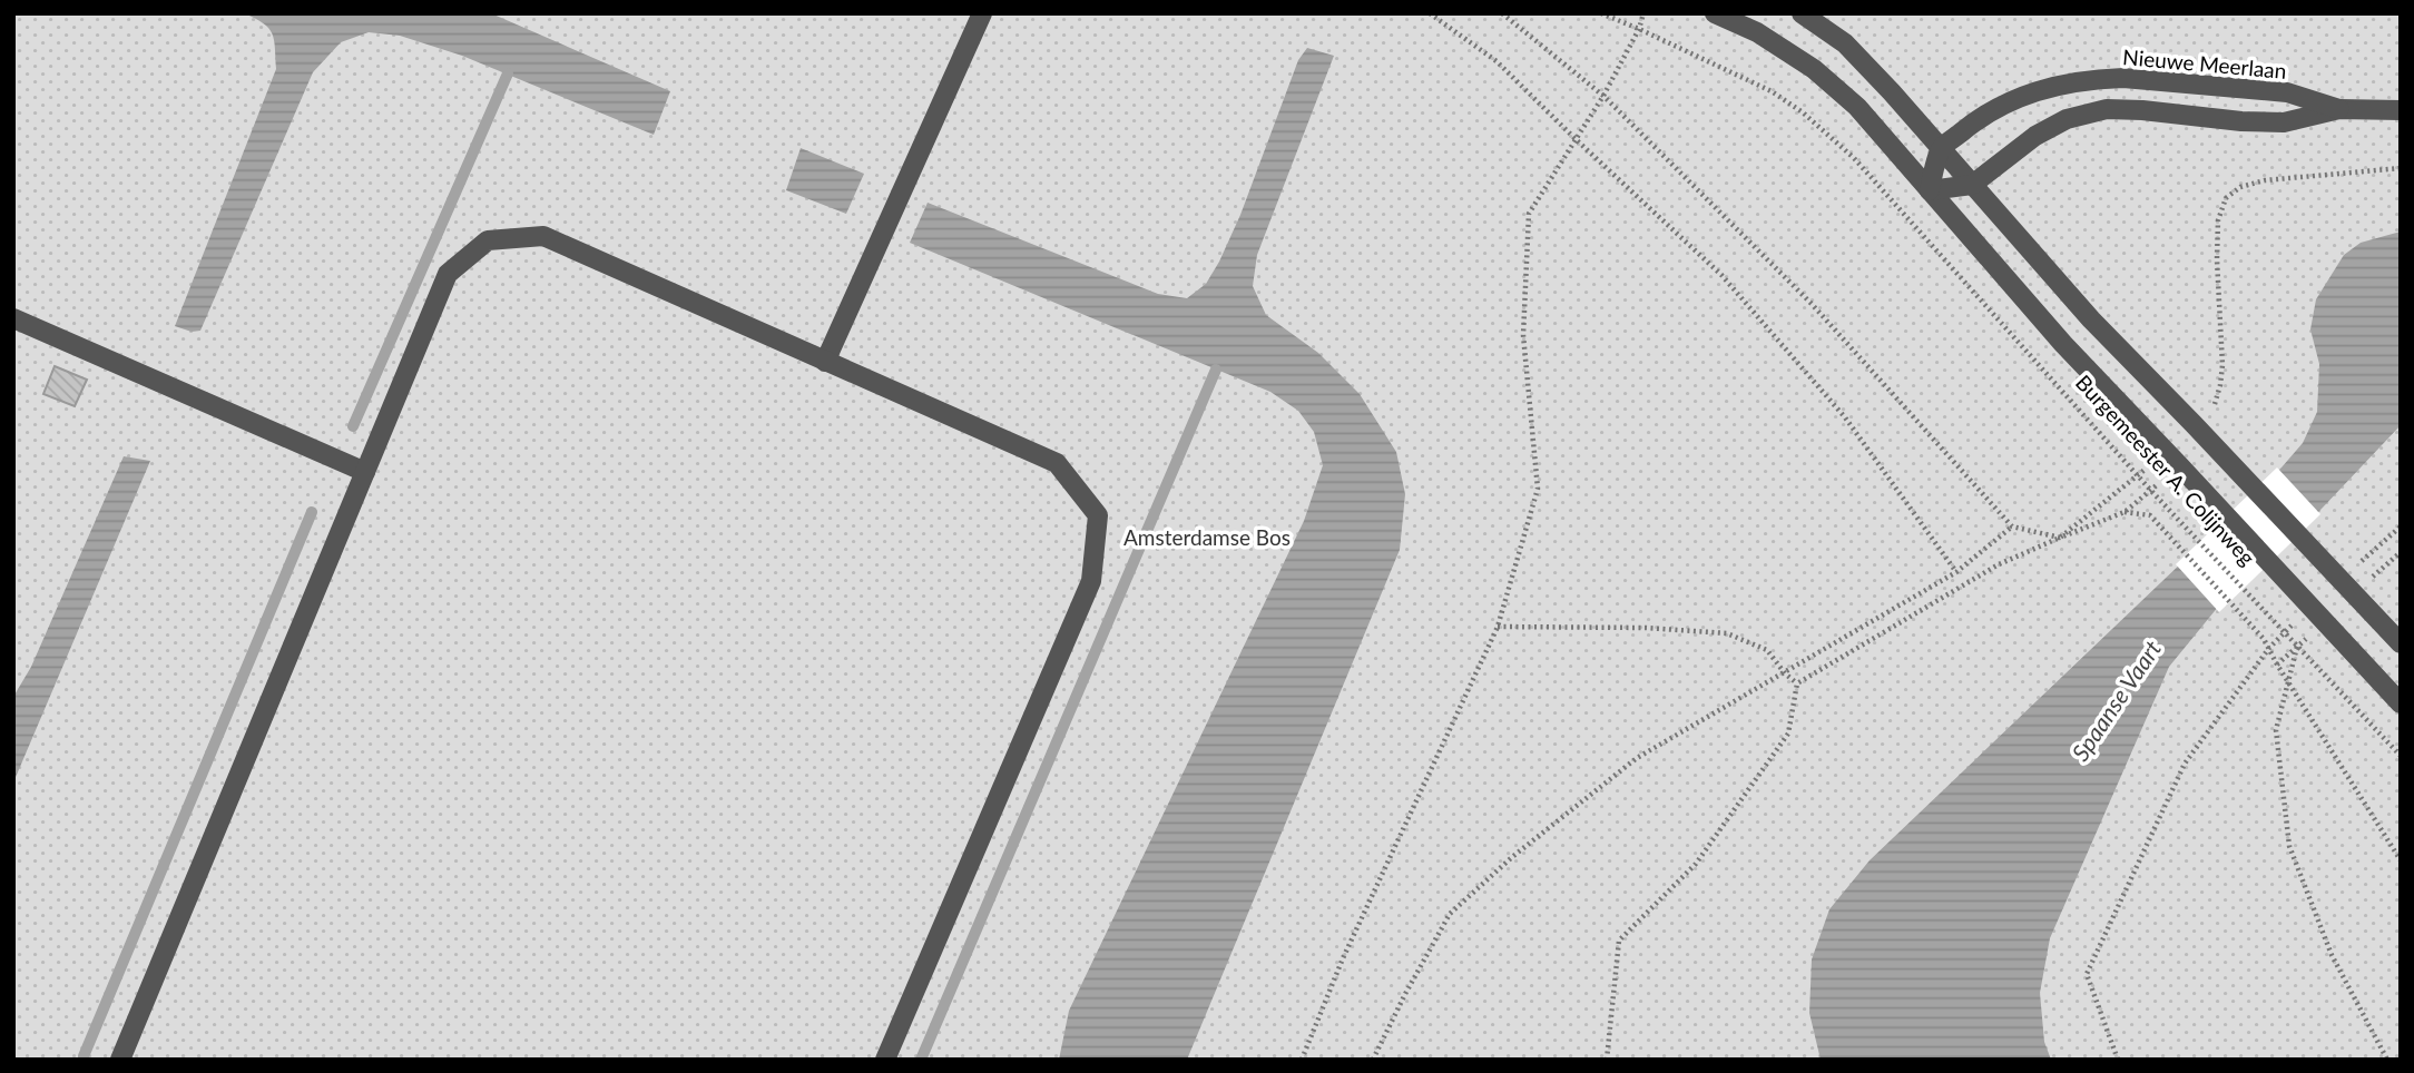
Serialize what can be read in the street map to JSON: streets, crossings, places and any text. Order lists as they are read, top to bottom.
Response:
{
  "streets": {
    "street": ["Nieuwe Meerlaan", "Burgemeester A. Colijnweg"]
  },
  "water": ["Spaanse Vaart"],
  "parks": ["Amsterdamse Bos"]
}
